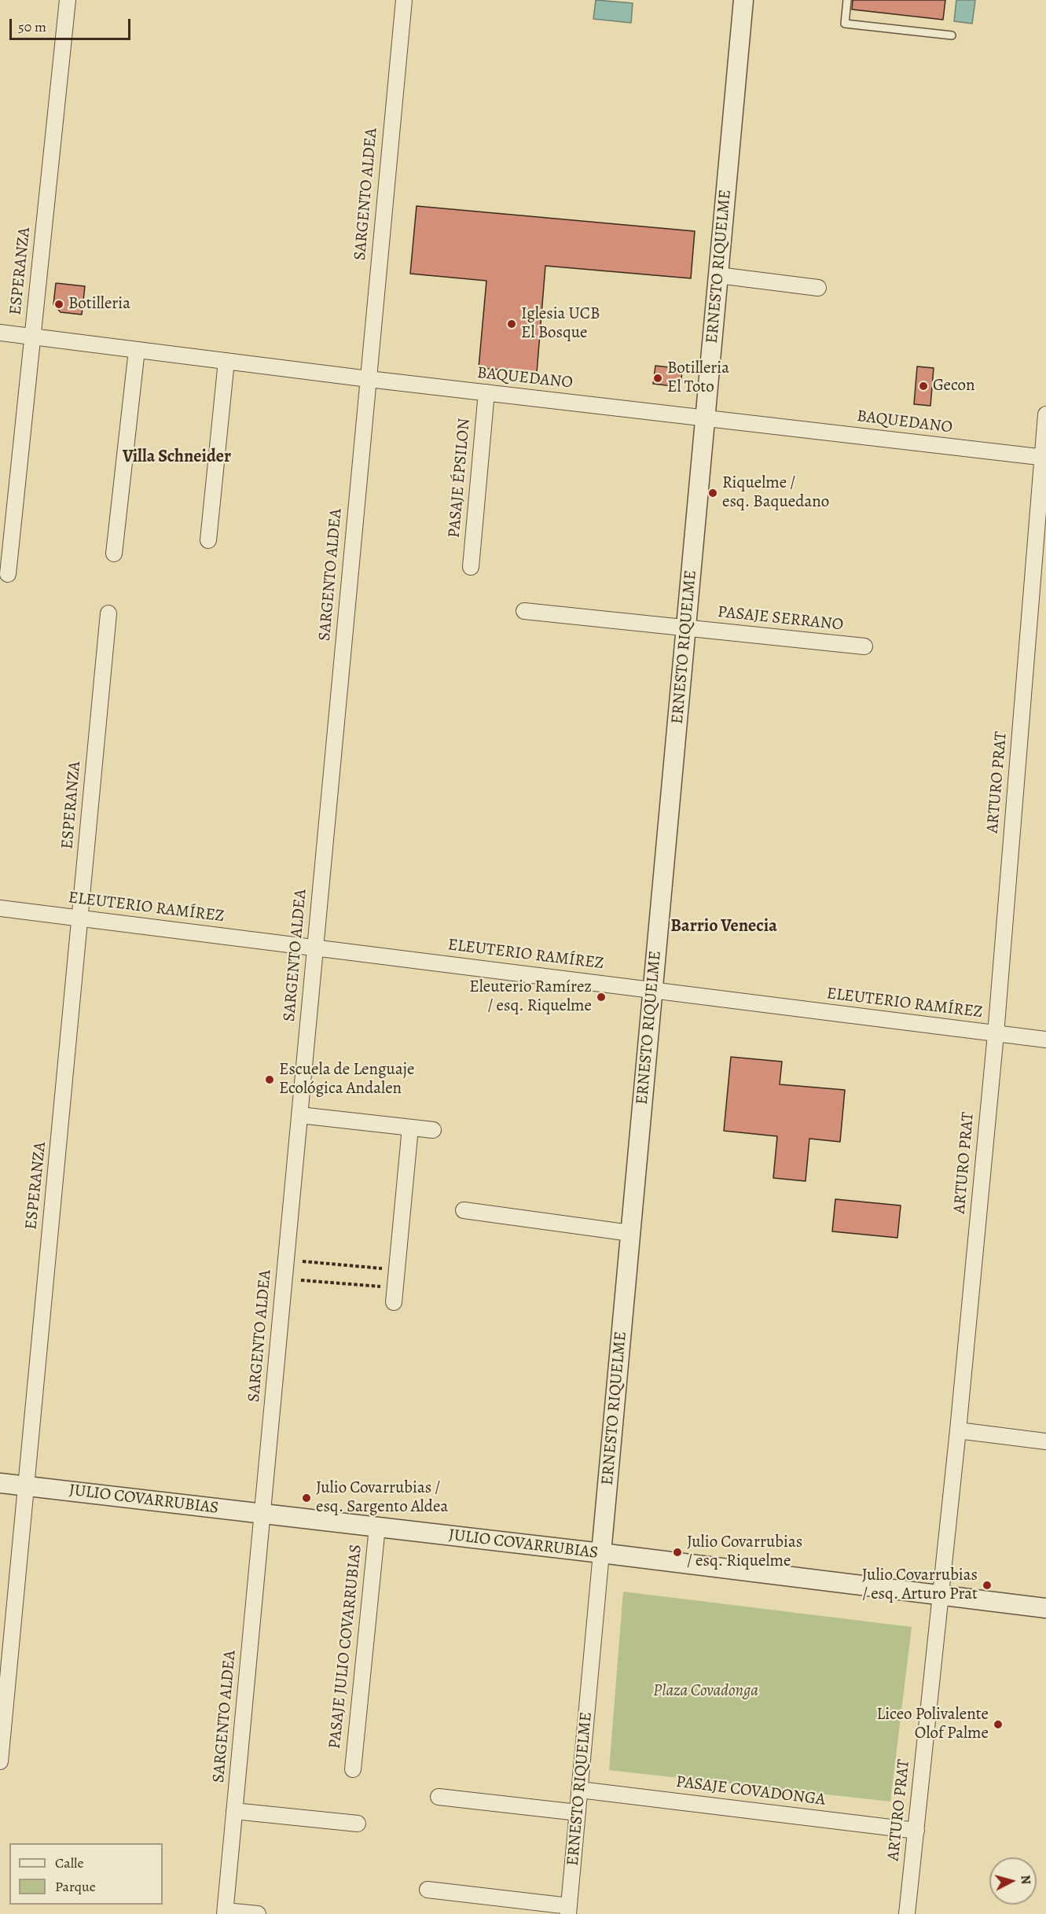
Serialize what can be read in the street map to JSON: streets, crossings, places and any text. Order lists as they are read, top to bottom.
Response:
{
  "streets": {
    "street": [
      "SARGENTO ALDEA",
      "ERNESTO RIQUELME",
      "ESPERANZA",
      "BAQUEDANO",
      "PASAJE ÉPSILON",
      "PASAJE SERRANO",
      "ARTURO PRAT",
      "ELEUTERIO RAMÍREZ",
      "JULIO COVARRUBIAS",
      "PASAJE JULIO COVARRUBIAS",
      "PASAJE COVADONGA"
    ]
  },
  "crossings": [
    ["SARGENTO ALDEA", "BAQUEDANO"],
    ["SARGENTO ALDEA", "ELEUTERIO RAMÍREZ"],
    ["SARGENTO ALDEA", "JULIO COVARRUBIAS"],
    ["ERNESTO RIQUELME", "BAQUEDANO"],
    ["ERNESTO RIQUELME", "PASAJE SERRANO"],
    ["ERNESTO RIQUELME", "ELEUTERIO RAMÍREZ"],
    ["ERNESTO RIQUELME", "JULIO COVARRUBIAS"],
    ["ERNESTO RIQUELME", "PASAJE COVADONGA"],
    ["ESPERANZA", "BAQUEDANO"],
    ["ESPERANZA", "ELEUTERIO RAMÍREZ"],
    ["ESPERANZA", "JULIO COVARRUBIAS"],
    ["BAQUEDANO", "PASAJE ÉPSILON"],
    ["BAQUEDANO", "ARTURO PRAT"],
    ["ARTURO PRAT", "ELEUTERIO RAMÍREZ"],
    ["ARTURO PRAT", "JULIO COVARRUBIAS"],
    ["ARTURO PRAT", "PASAJE COVADONGA"],
    ["JULIO COVARRUBIAS", "PASAJE JULIO COVARRUBIAS"]
  ],
  "districts": ["Villa Schneider", "Barrio Venecia"],
  "parks": ["Plaza Covadonga"],
  "places": [
    "Botilleria",
    "Iglesia UCB El Bosque",
    "Botilleria El Toto",
    "Gecon",
    "Riquelme / esq. Baquedano",
    "Eleuterio Ramírez / esq. Riquelme",
    "Escuela de Lenguaje Ecológica Andalen",
    "Julio Covarrubias / esq. Sargento Aldea",
    "Julio Covarrubias / esq. Riquelme",
    "Julio Covarrubias / esq. Arturo Prat",
    "Liceo Polivalente Olof Palme"
  ],
  "legend": ["Calle", "Parque"],
  "scale_bar": "50 m",
  "north": "right"
}
